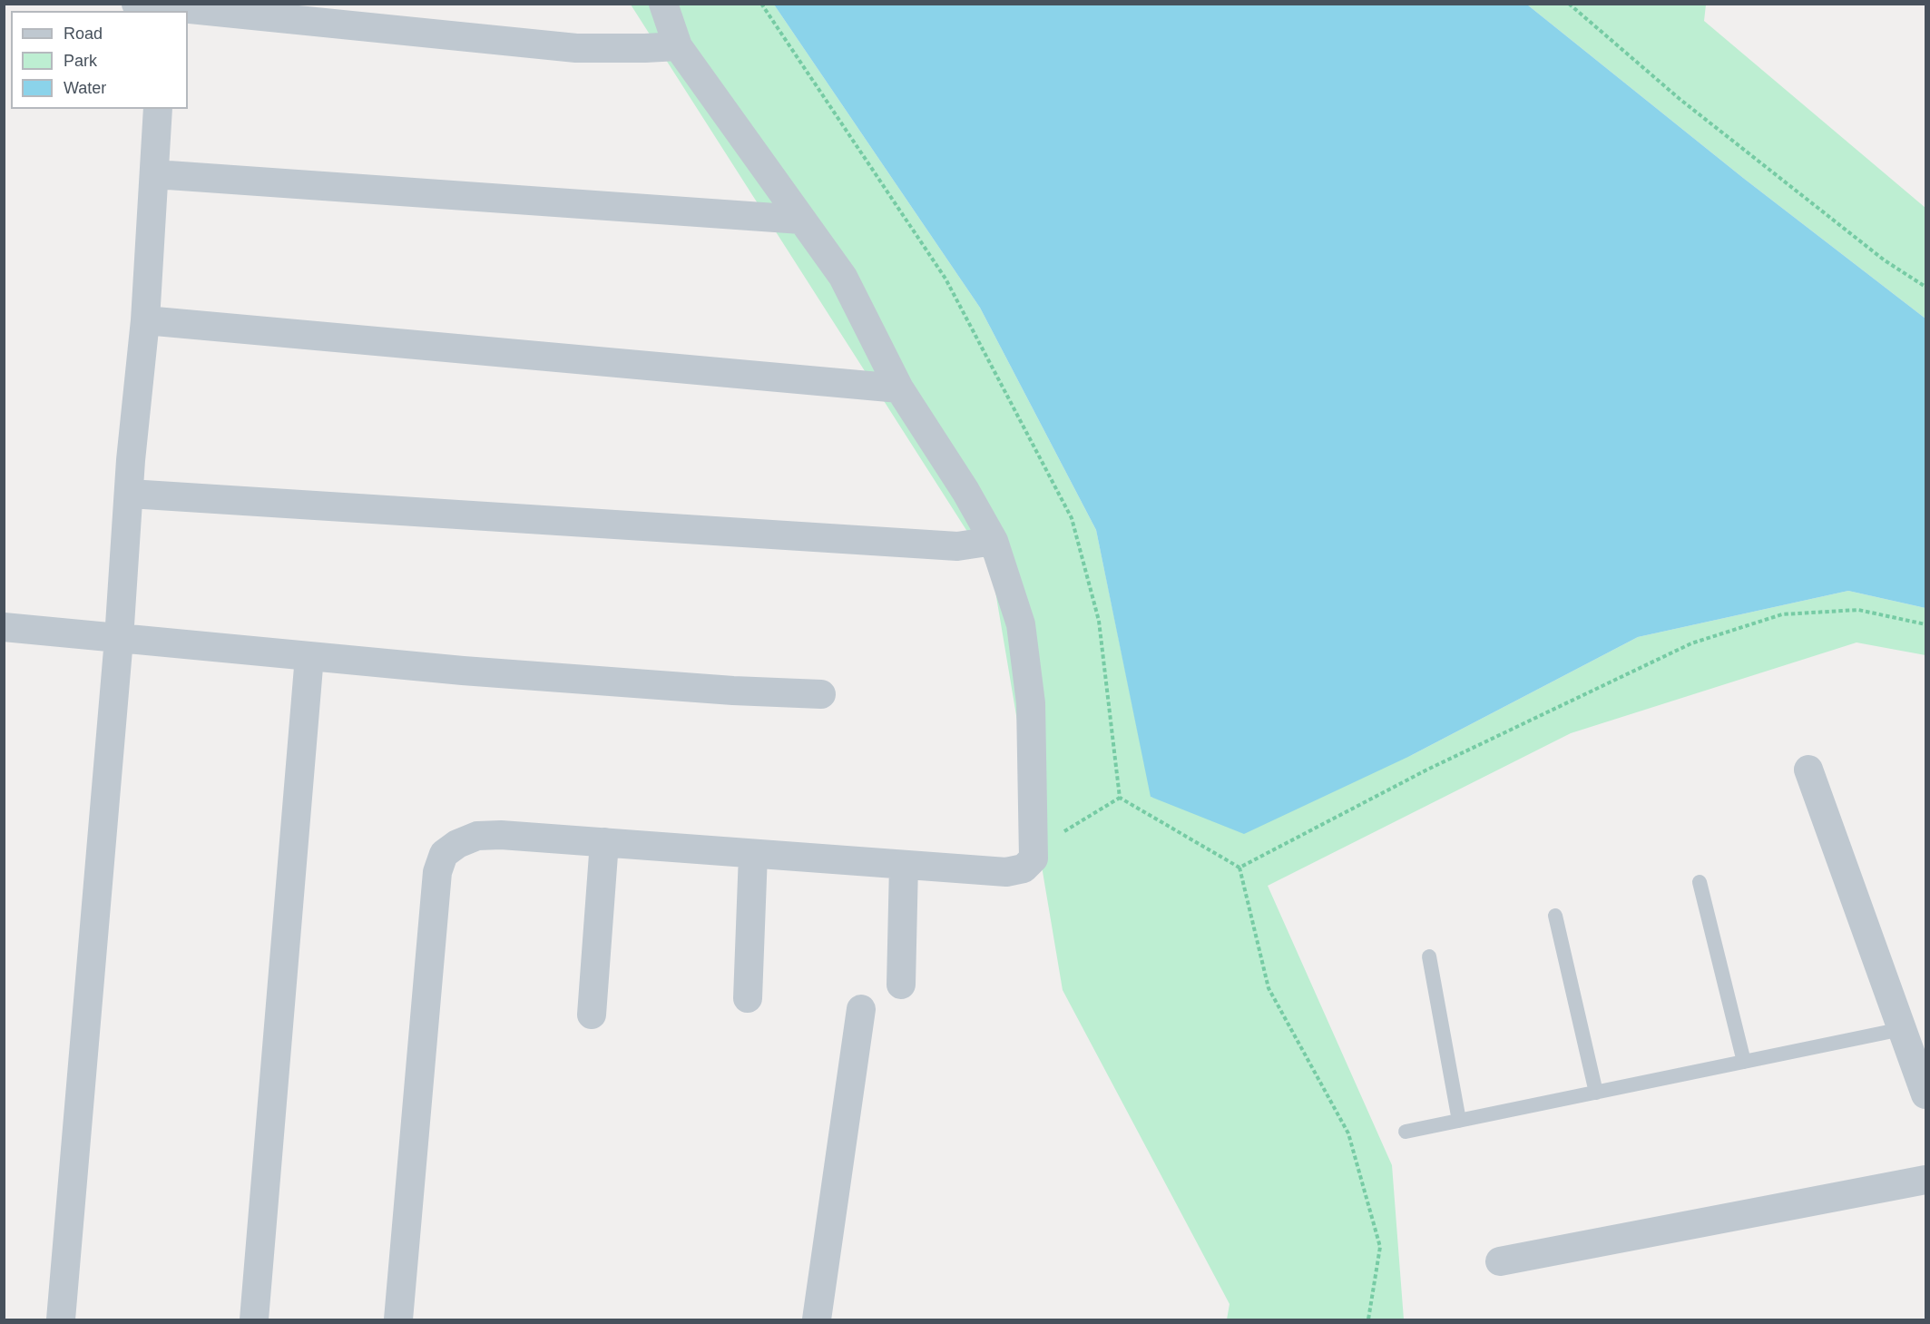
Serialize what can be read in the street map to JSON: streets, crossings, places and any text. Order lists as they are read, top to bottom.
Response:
{
  "legend": ["Road", "Park", "Water"]
}
